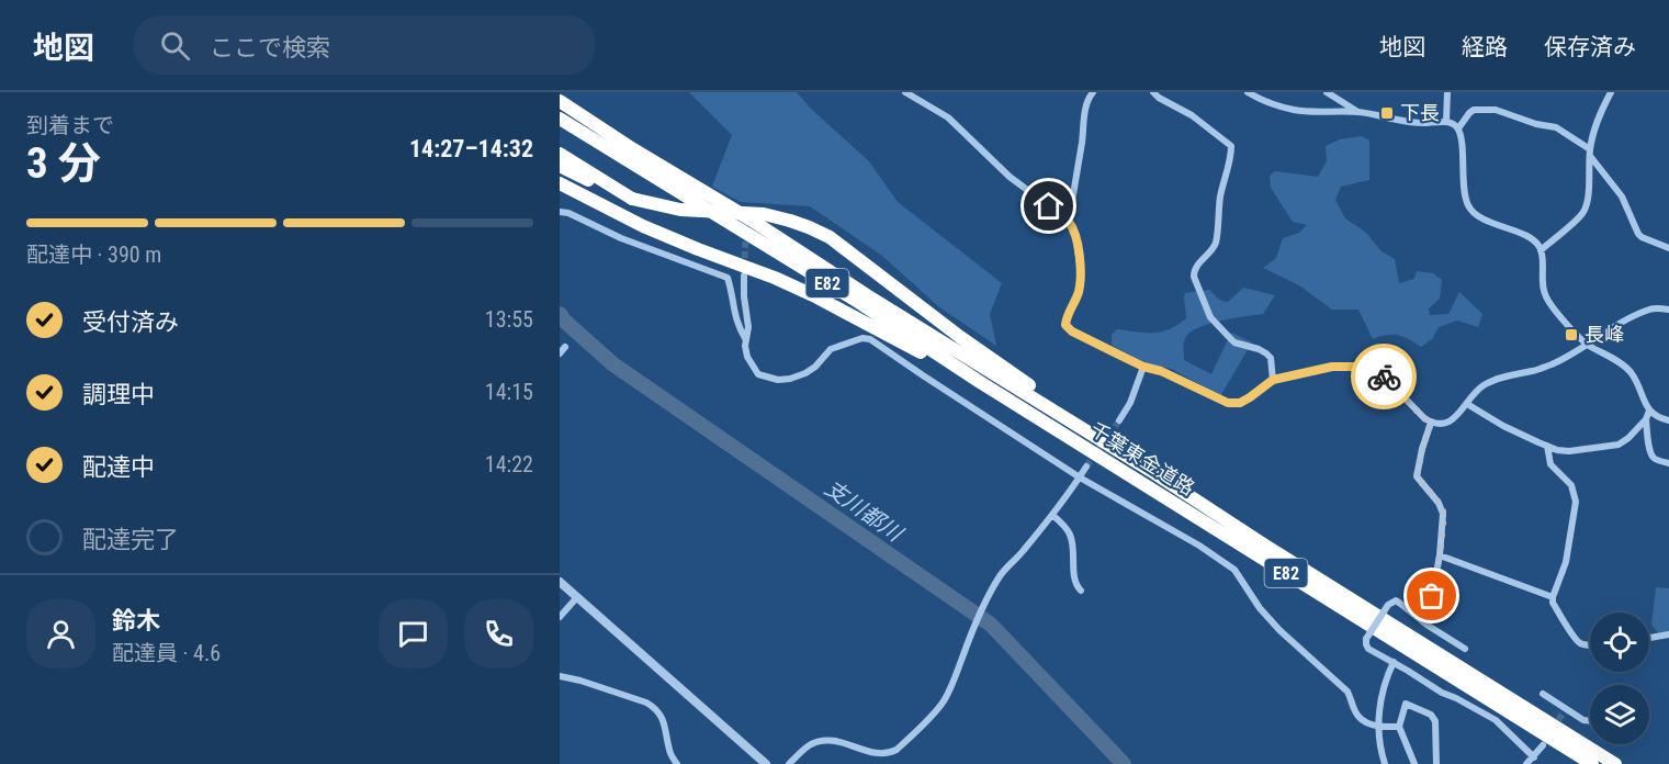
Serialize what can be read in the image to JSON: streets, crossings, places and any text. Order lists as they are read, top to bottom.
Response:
{
  "streets": {
    "highway": ["E82", "千葉東金道路"]
  },
  "crossings": [
    ["E82", "千葉東金道路"]
  ],
  "water": ["支川都川"],
  "places": {
    "transit": ["下長", "長峰"]
  },
  "page": {
    "header": "地図",
    "search": "ここで検索",
    "nav": ["地図", "経路", "保存済み"],
    "heading": ["3 分", "到着まで", "14:27–14:32"],
    "panel": ["鈴木", "配達員 · 4.6"],
    "bar": "配達中 · 390 m",
    "list": [
      ["受付済み", "13:55"],
      ["調理中", "14:15"],
      ["配達中", "14:22"],
      "配達完了"
    ]
  }
}
